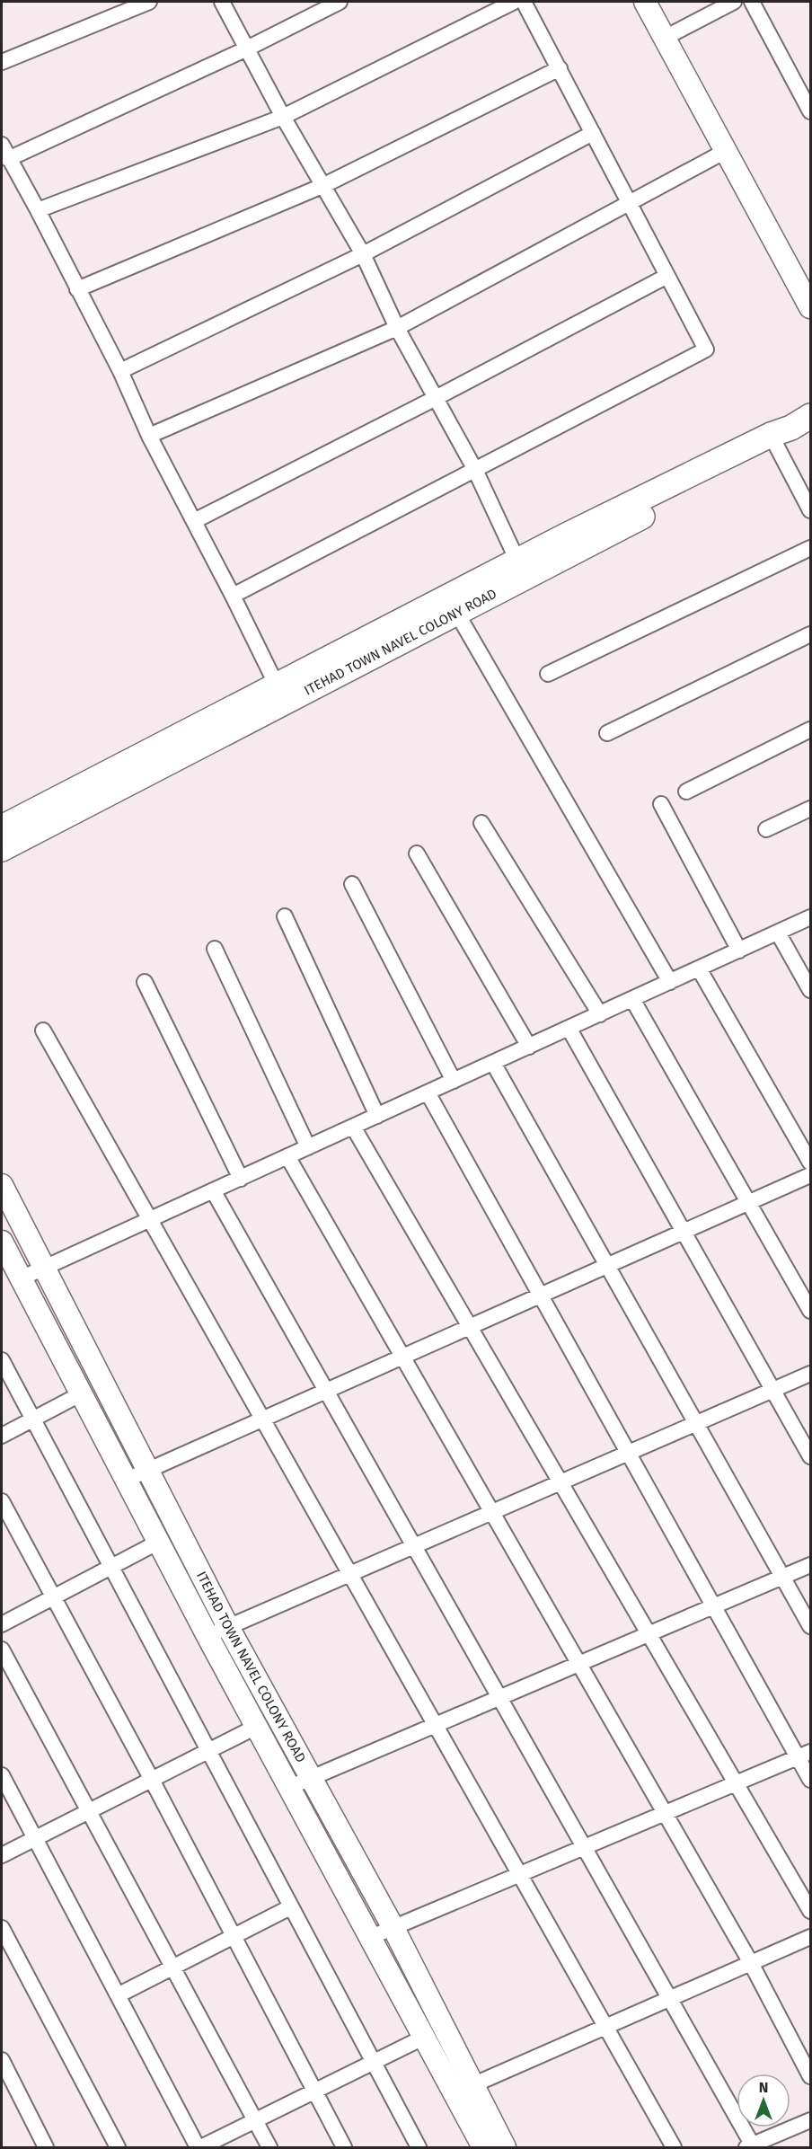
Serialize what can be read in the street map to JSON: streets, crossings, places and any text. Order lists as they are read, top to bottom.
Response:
{
  "streets": {
    "main road": ["ITEHAD TOWN NAVEL COLONY ROAD"]
  },
  "north": "top"
}
